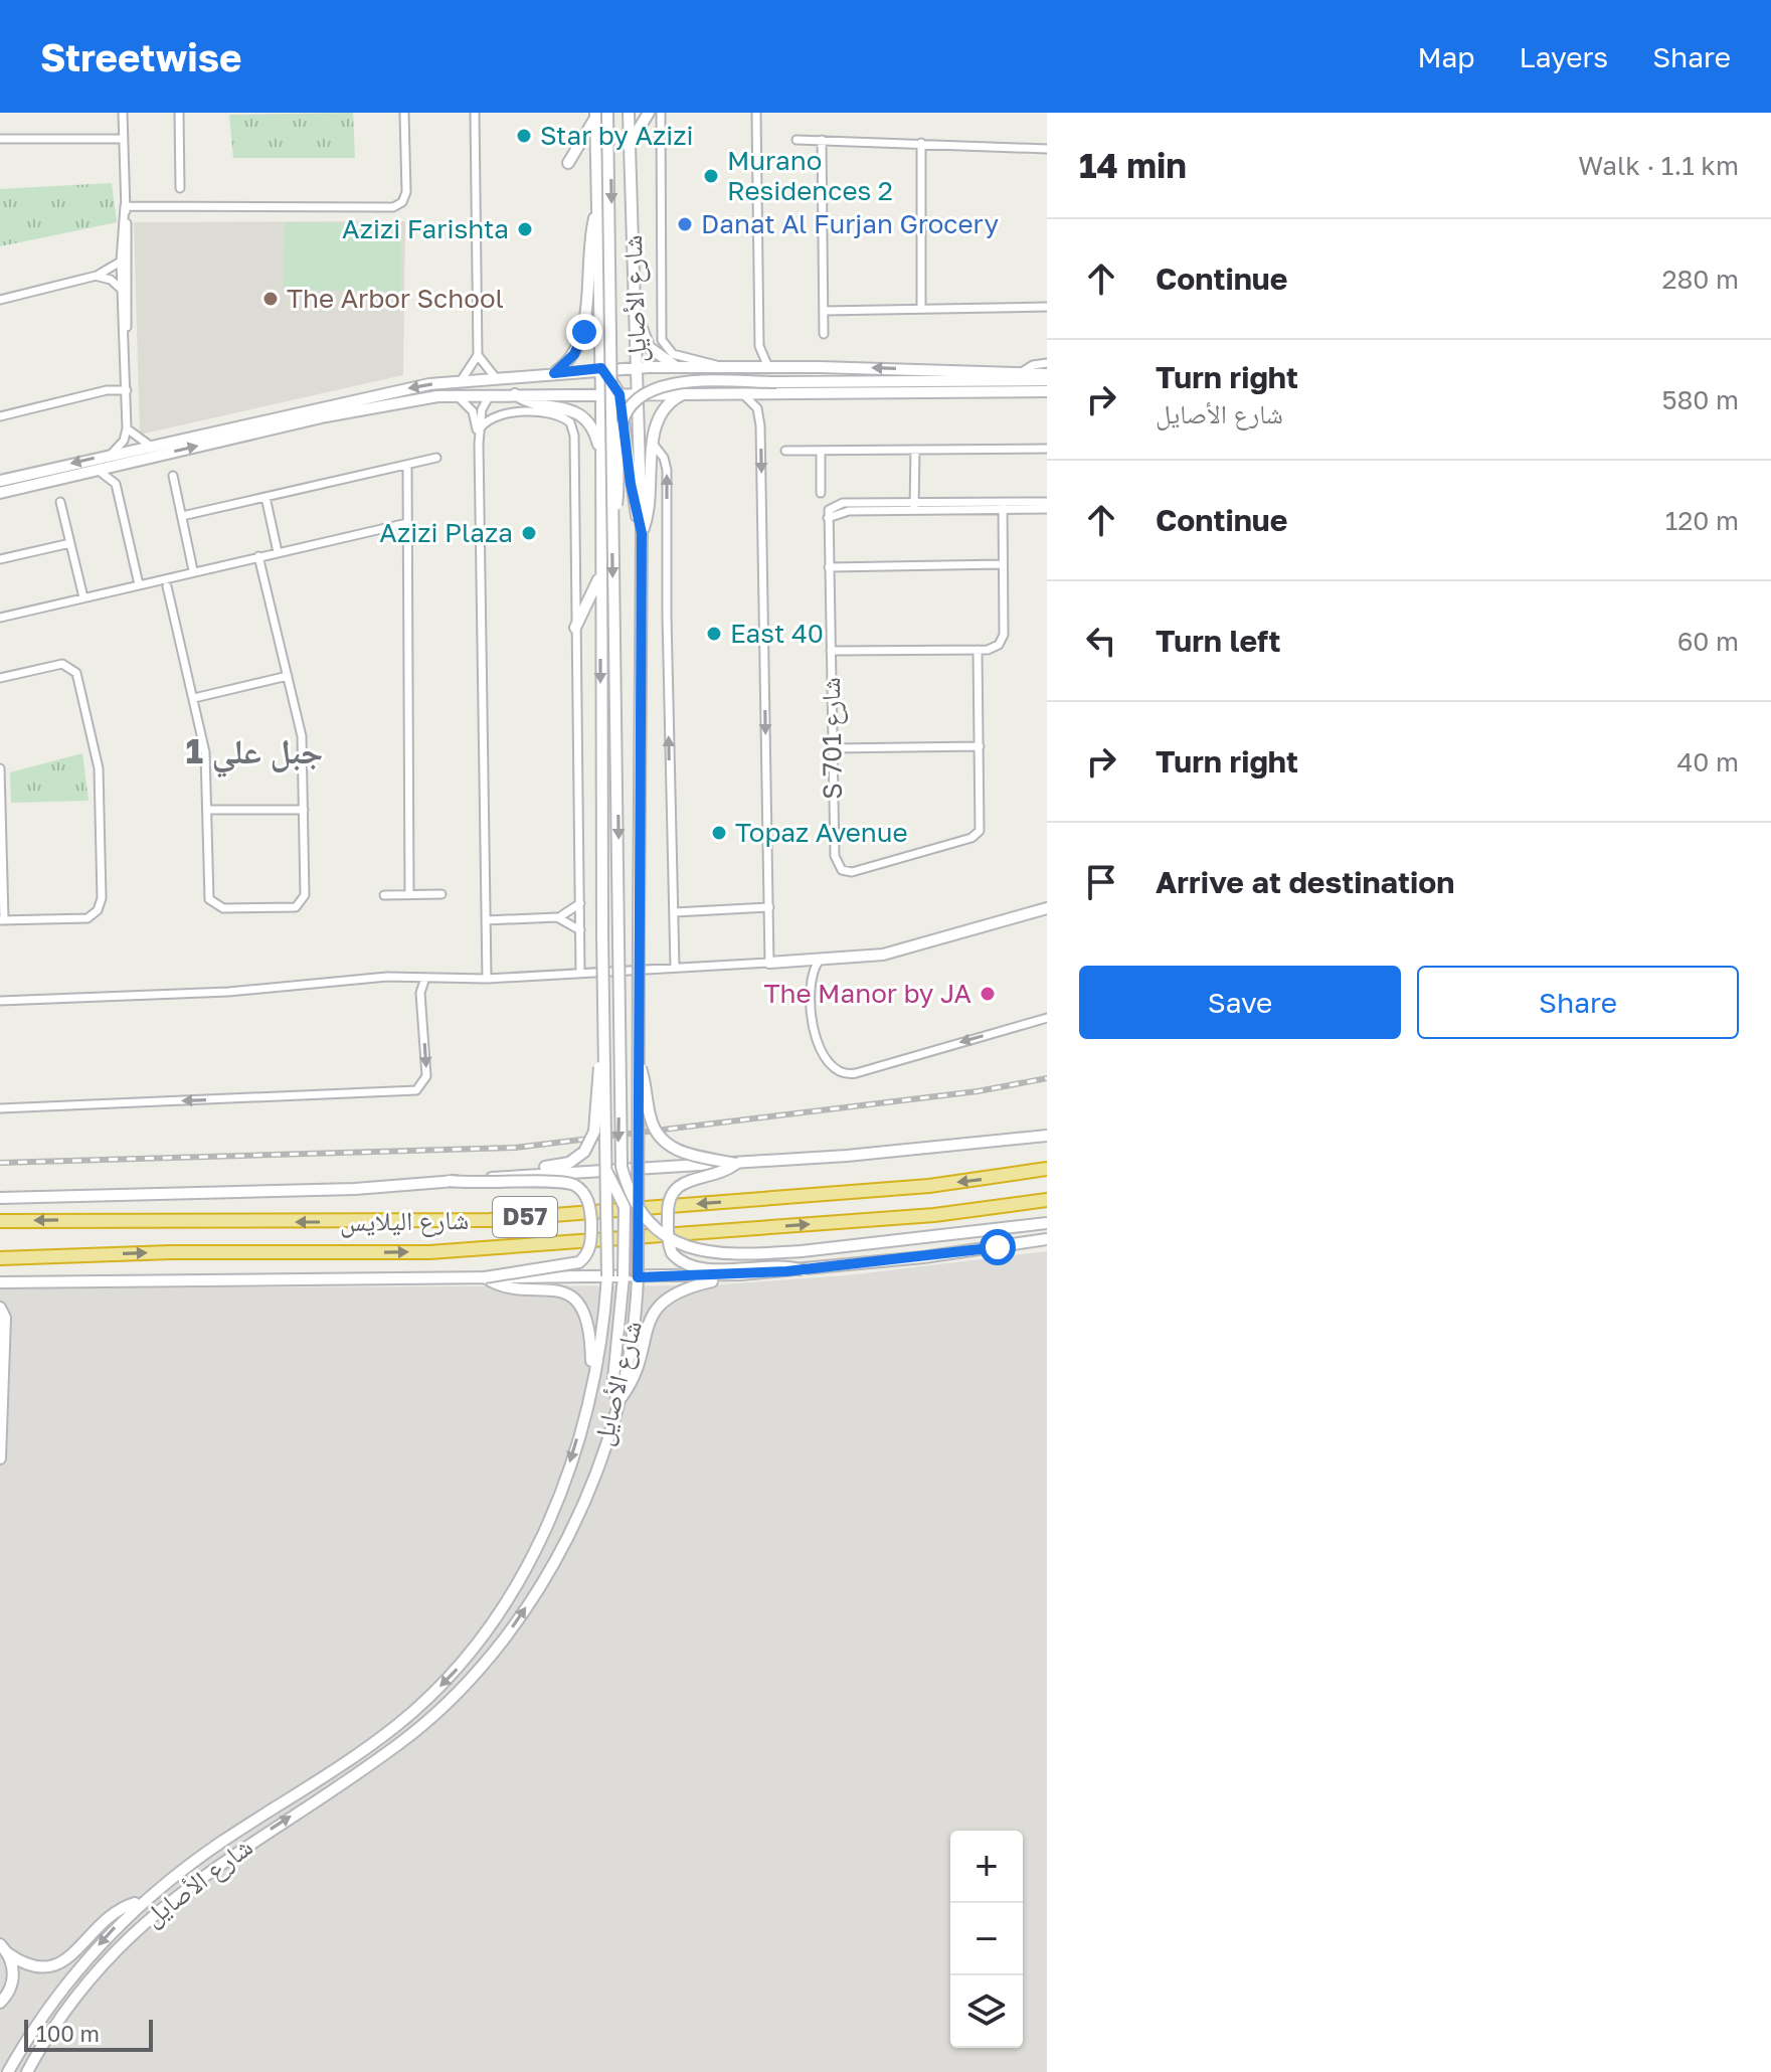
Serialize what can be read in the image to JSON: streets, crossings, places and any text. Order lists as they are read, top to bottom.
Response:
{
  "streets": {
    "highway": ["D57", "شارع اليلايس"],
    "main road": ["شارع الأصايل"],
    "street": ["S 701 شارع"]
  },
  "districts": ["جبل علي 1"],
  "places": [
    "Star by Azizi",
    "Murano Residences 2",
    "Danat Al Furjan Grocery",
    "Azizi Farishta",
    "The Arbor School",
    "Azizi Plaza",
    "East 40",
    "Topaz Avenue",
    "The Manor by JA"
  ],
  "scale_bar": "100 m",
  "page": {
    "header": "Streetwise",
    "nav": ["Map", "Layers", "Share"],
    "heading": ["14 min", "Walk · 1.1 km"],
    "list": [
      ["Continue", "280 m"],
      ["Turn right", "شارع الأصايل", "580 m"],
      ["Continue", "120 m"],
      ["Turn left", "60 m"],
      ["Turn right", "40 m"],
      "Arrive at destination"
    ],
    "buttons": ["Save", "Share"],
    "map_buttons": ["+", "−"],
    "scale": "100 m"
  }
}
